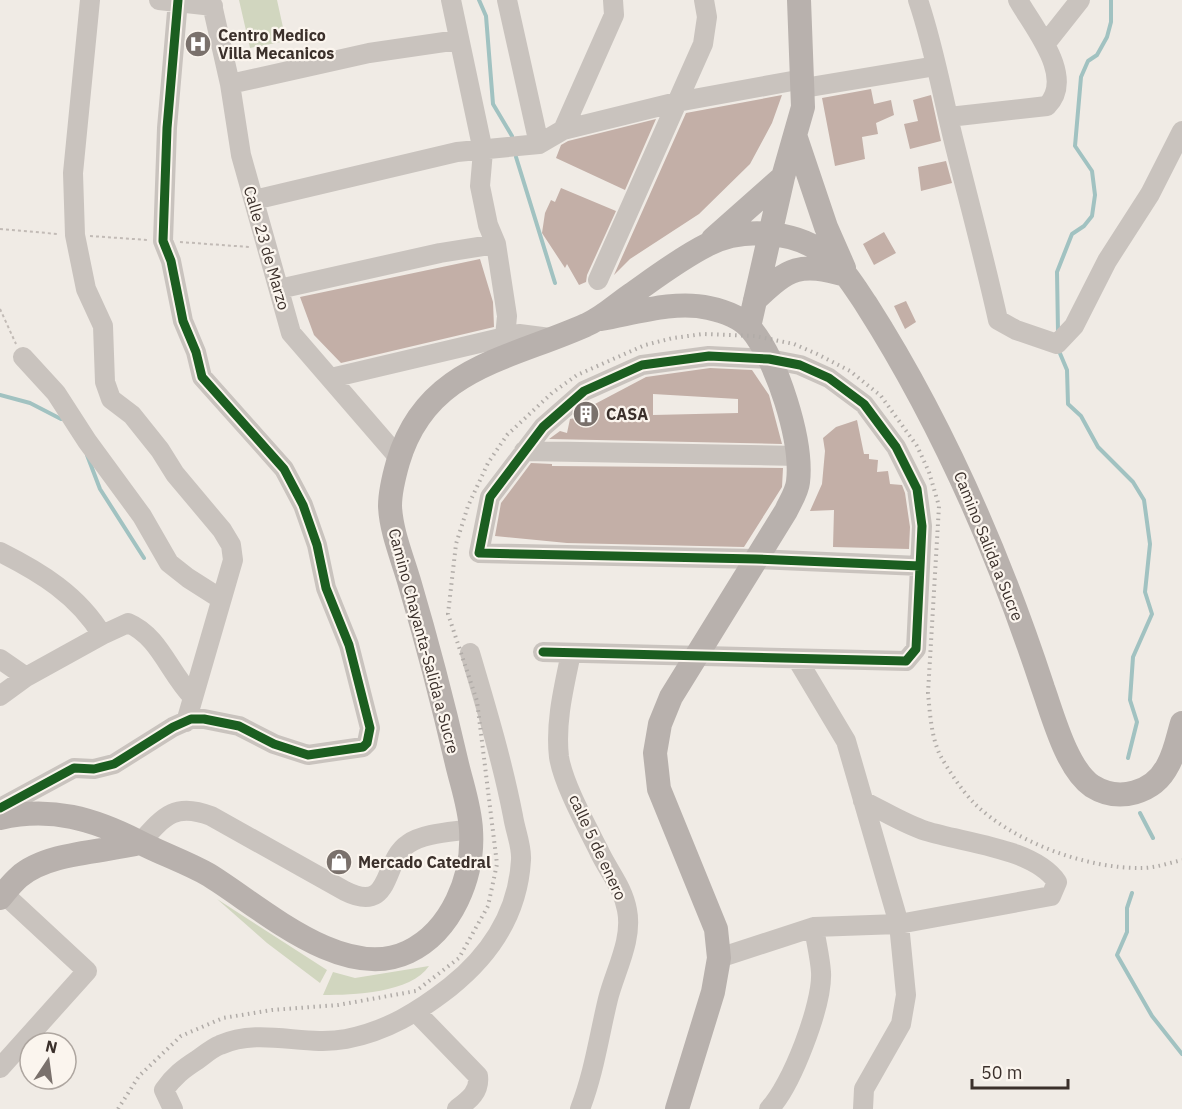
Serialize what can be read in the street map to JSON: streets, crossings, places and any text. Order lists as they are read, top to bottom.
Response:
{
  "streets": {
    "main road": ["Camino Salida a Sucre", "Camino Chayanta-Salida a Sucre"],
    "street": ["Calle 23 de Marzo", "calle 5 de enero"]
  },
  "crossings": [
    ["Calle 23 de Marzo", "Camino Chayanta-Salida a Sucre"],
    ["Camino Salida a Sucre", "Camino Chayanta-Salida a Sucre"]
  ],
  "places": {
    "hospital": ["Centro Medico Villa Mecanicos"],
    "building": ["CASA"],
    "shop": ["Mercado Catedral"]
  },
  "scale_bar": "50 m",
  "north": "top"
}
